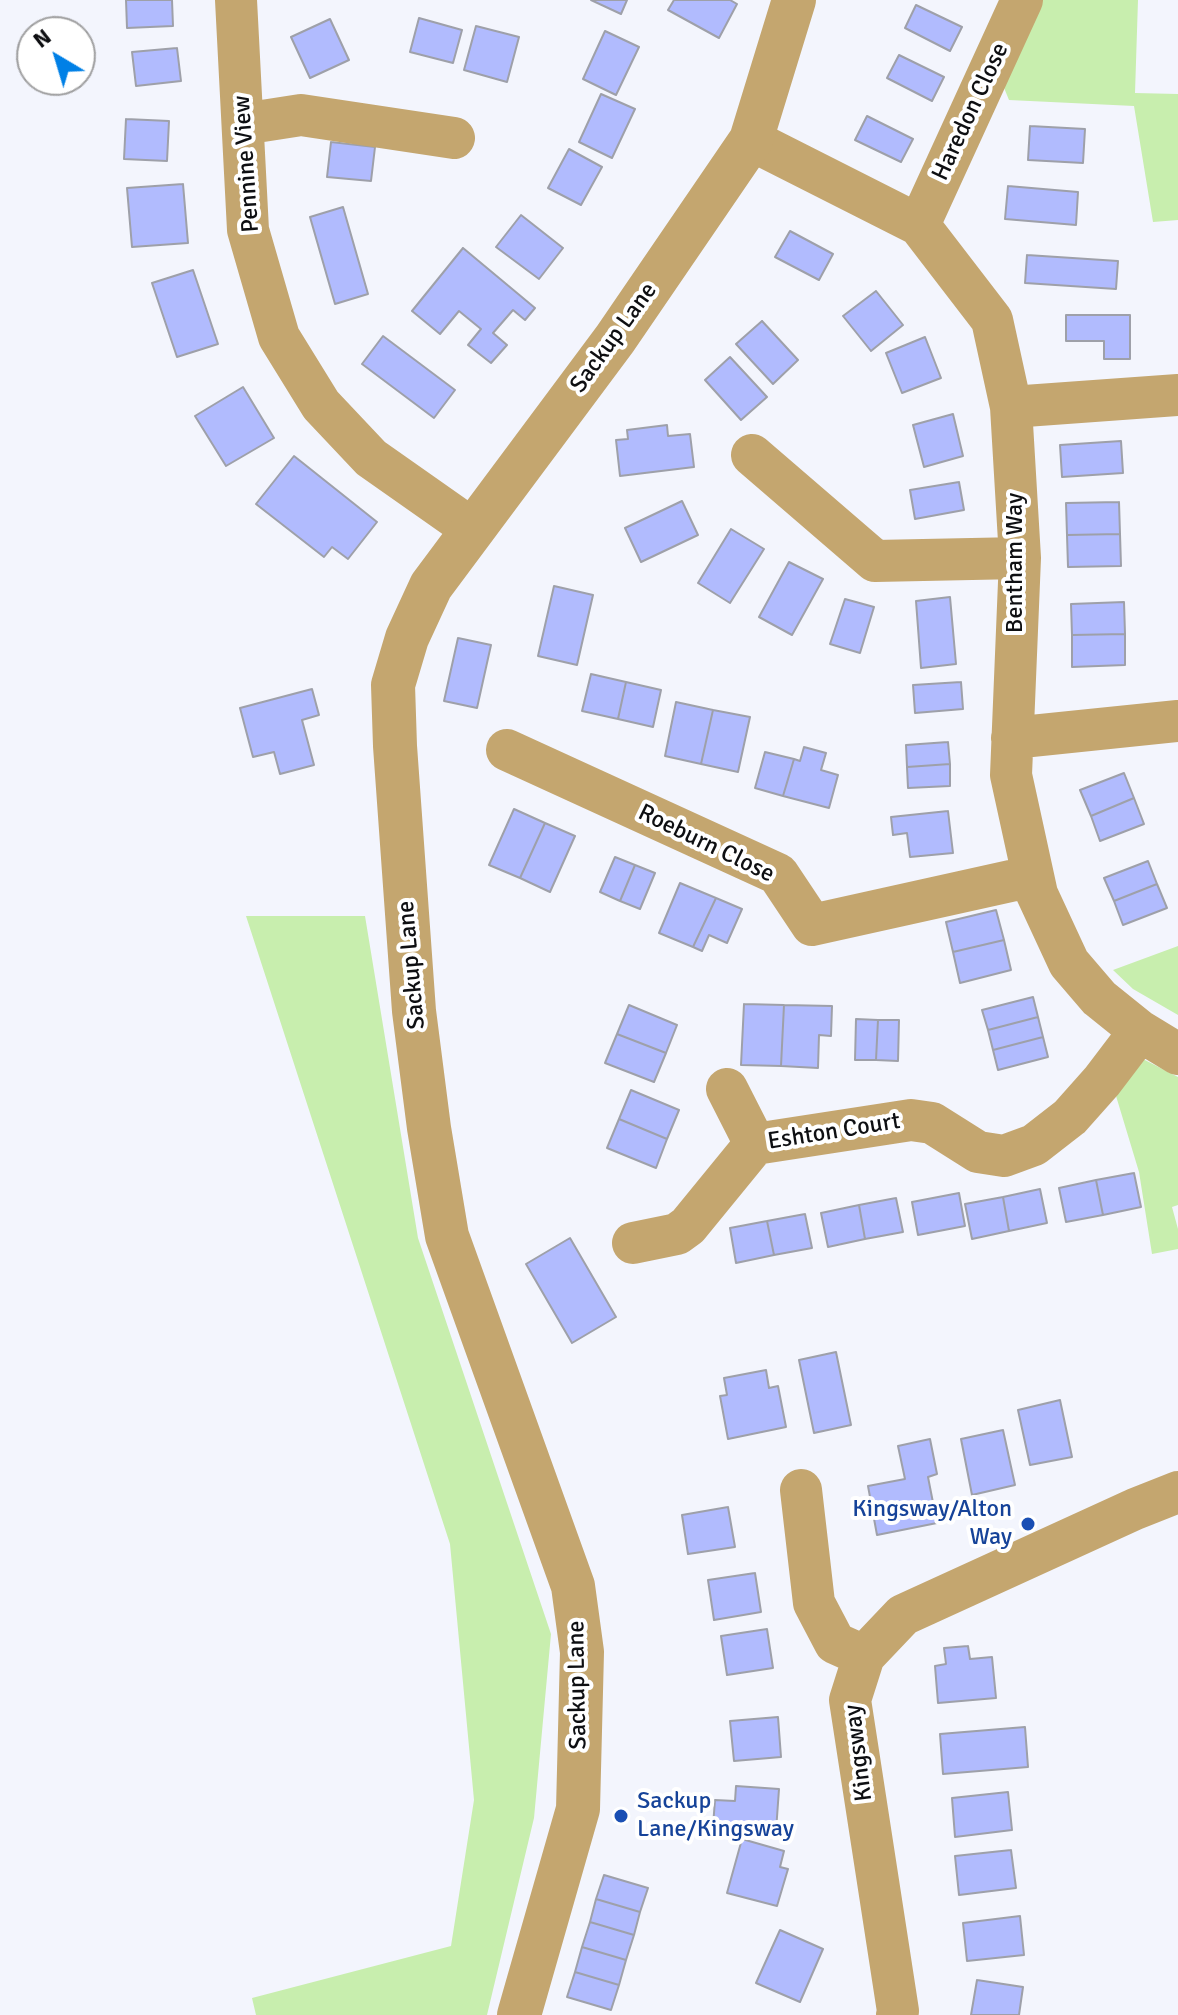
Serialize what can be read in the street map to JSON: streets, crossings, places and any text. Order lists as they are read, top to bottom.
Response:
{
  "streets": {
    "street": [
      "Haredon Close",
      "Pennine View",
      "Sackup Lane",
      "Bentham Way",
      "Roeburn Close",
      "Eshton Court",
      "Kingsway"
    ]
  },
  "crossings": [
    ["Haredon Close", "Bentham Way"],
    ["Pennine View", "Sackup Lane"],
    ["Sackup Lane", "Bentham Way"],
    ["Bentham Way", "Roeburn Close"],
    ["Bentham Way", "Eshton Court"]
  ],
  "places": ["Kingsway/Alton Way", "Sackup Lane/Kingsway"],
  "north": "top left"
}
